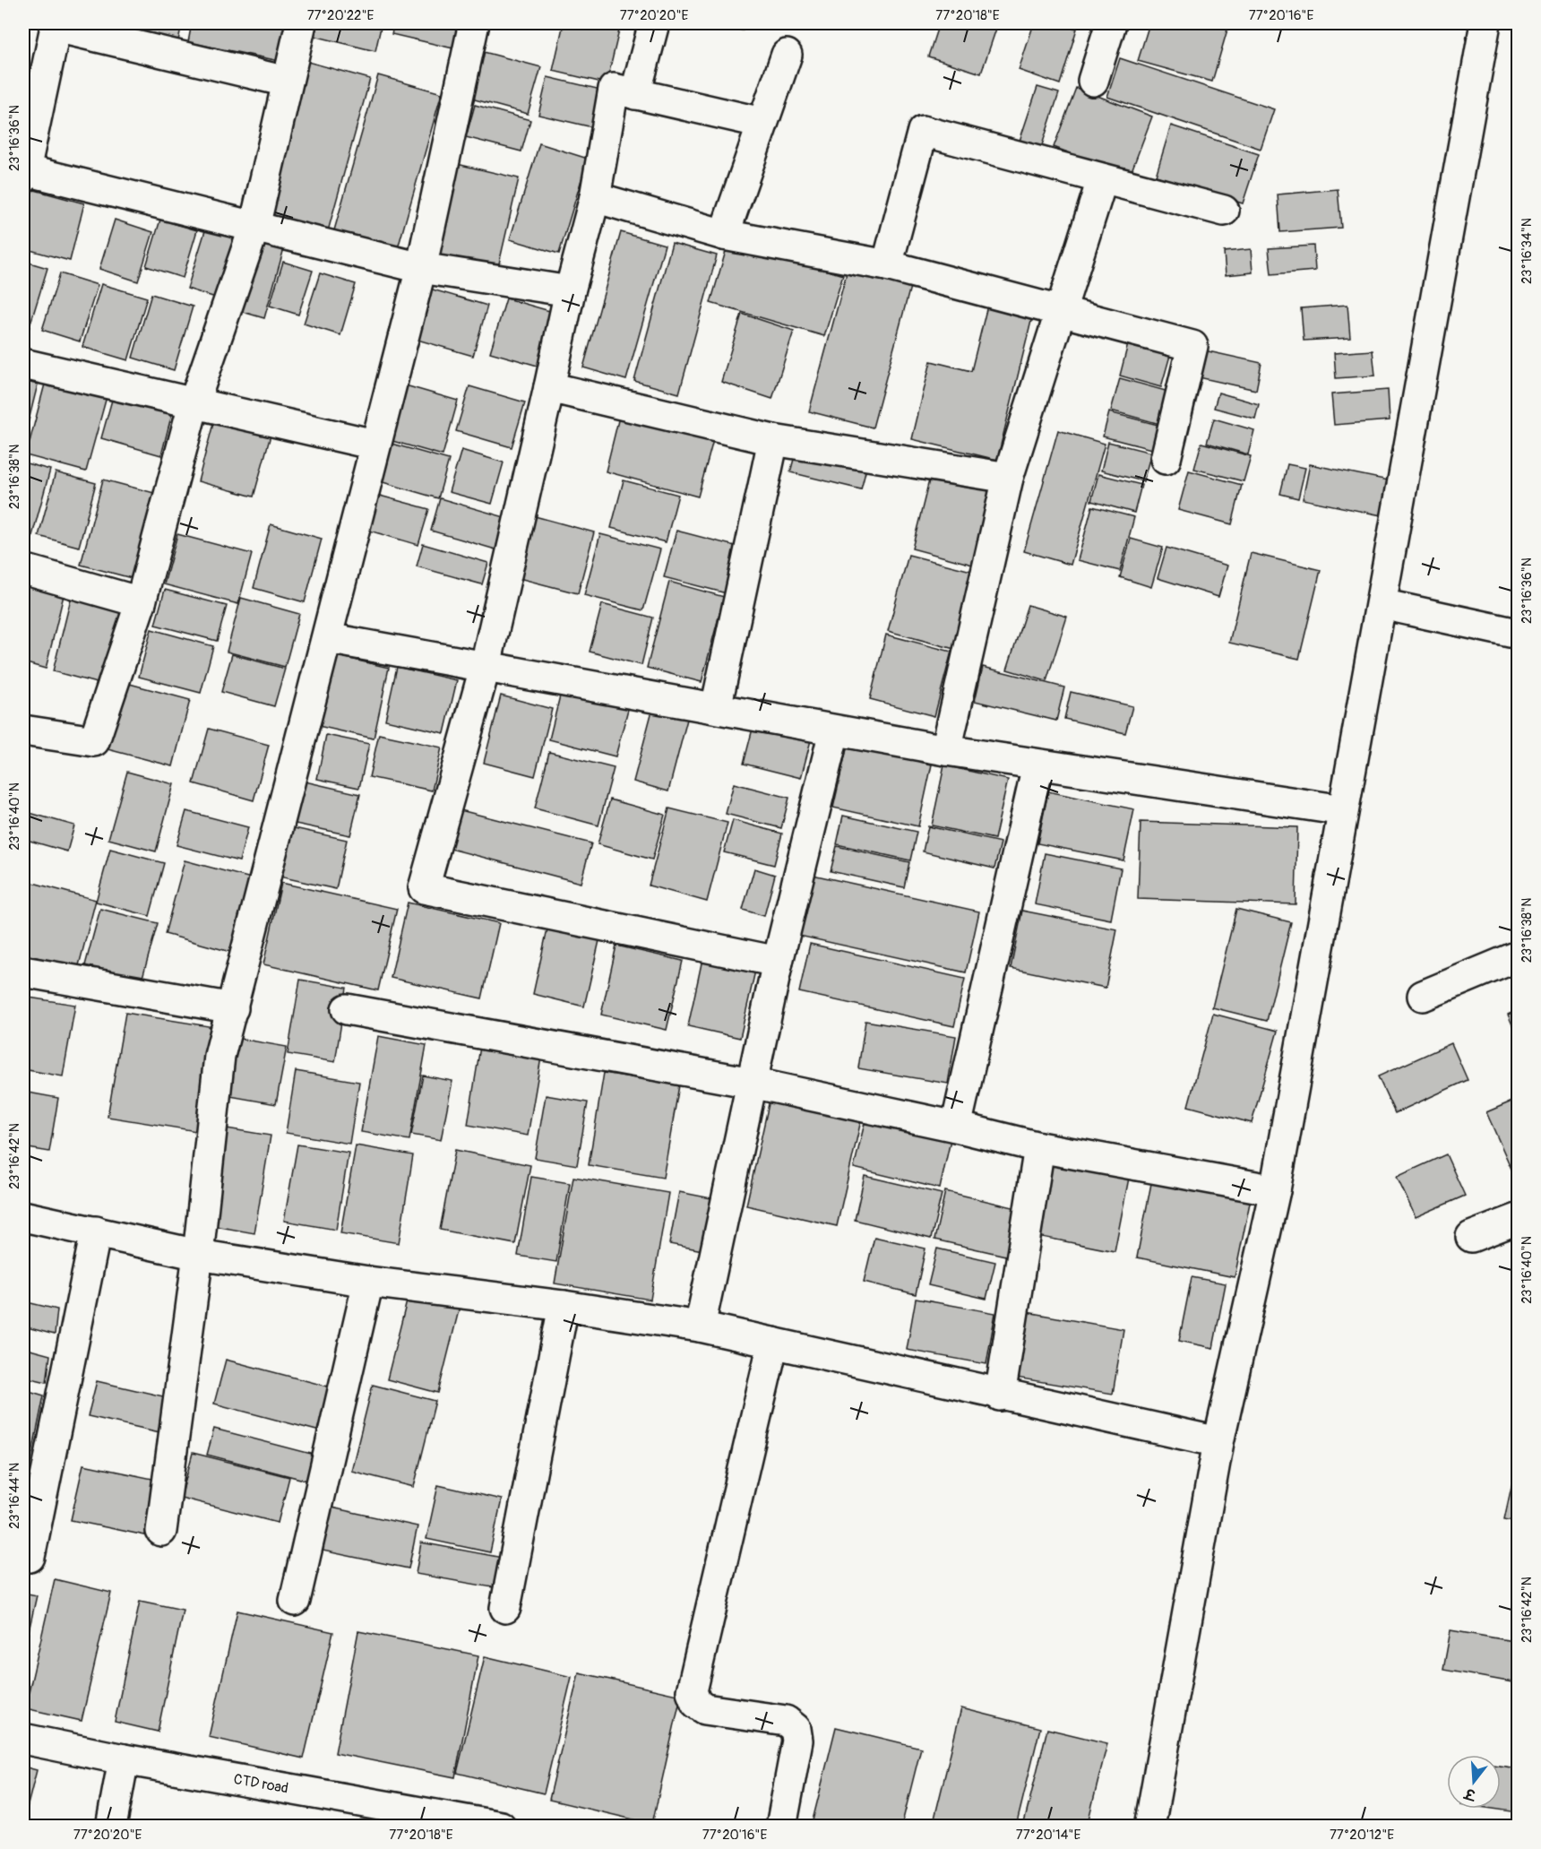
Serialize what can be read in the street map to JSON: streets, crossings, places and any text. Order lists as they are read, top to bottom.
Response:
{
  "streets": {
    "street": ["CTD road"]
  },
  "north": "bottom",
  "coordinates": [
    "77°20'22\"E",
    "77°20'20\"E",
    "77°20'18\"E",
    "77°20'16\"E",
    "23°16'36\"N",
    "23°16'34\"N",
    "23°16'38\"N",
    "23°16'40\"N",
    "23°16'42\"N",
    "23°16'44\"N",
    "77°20'14\"E",
    "77°20'12\"E"
  ]
}
